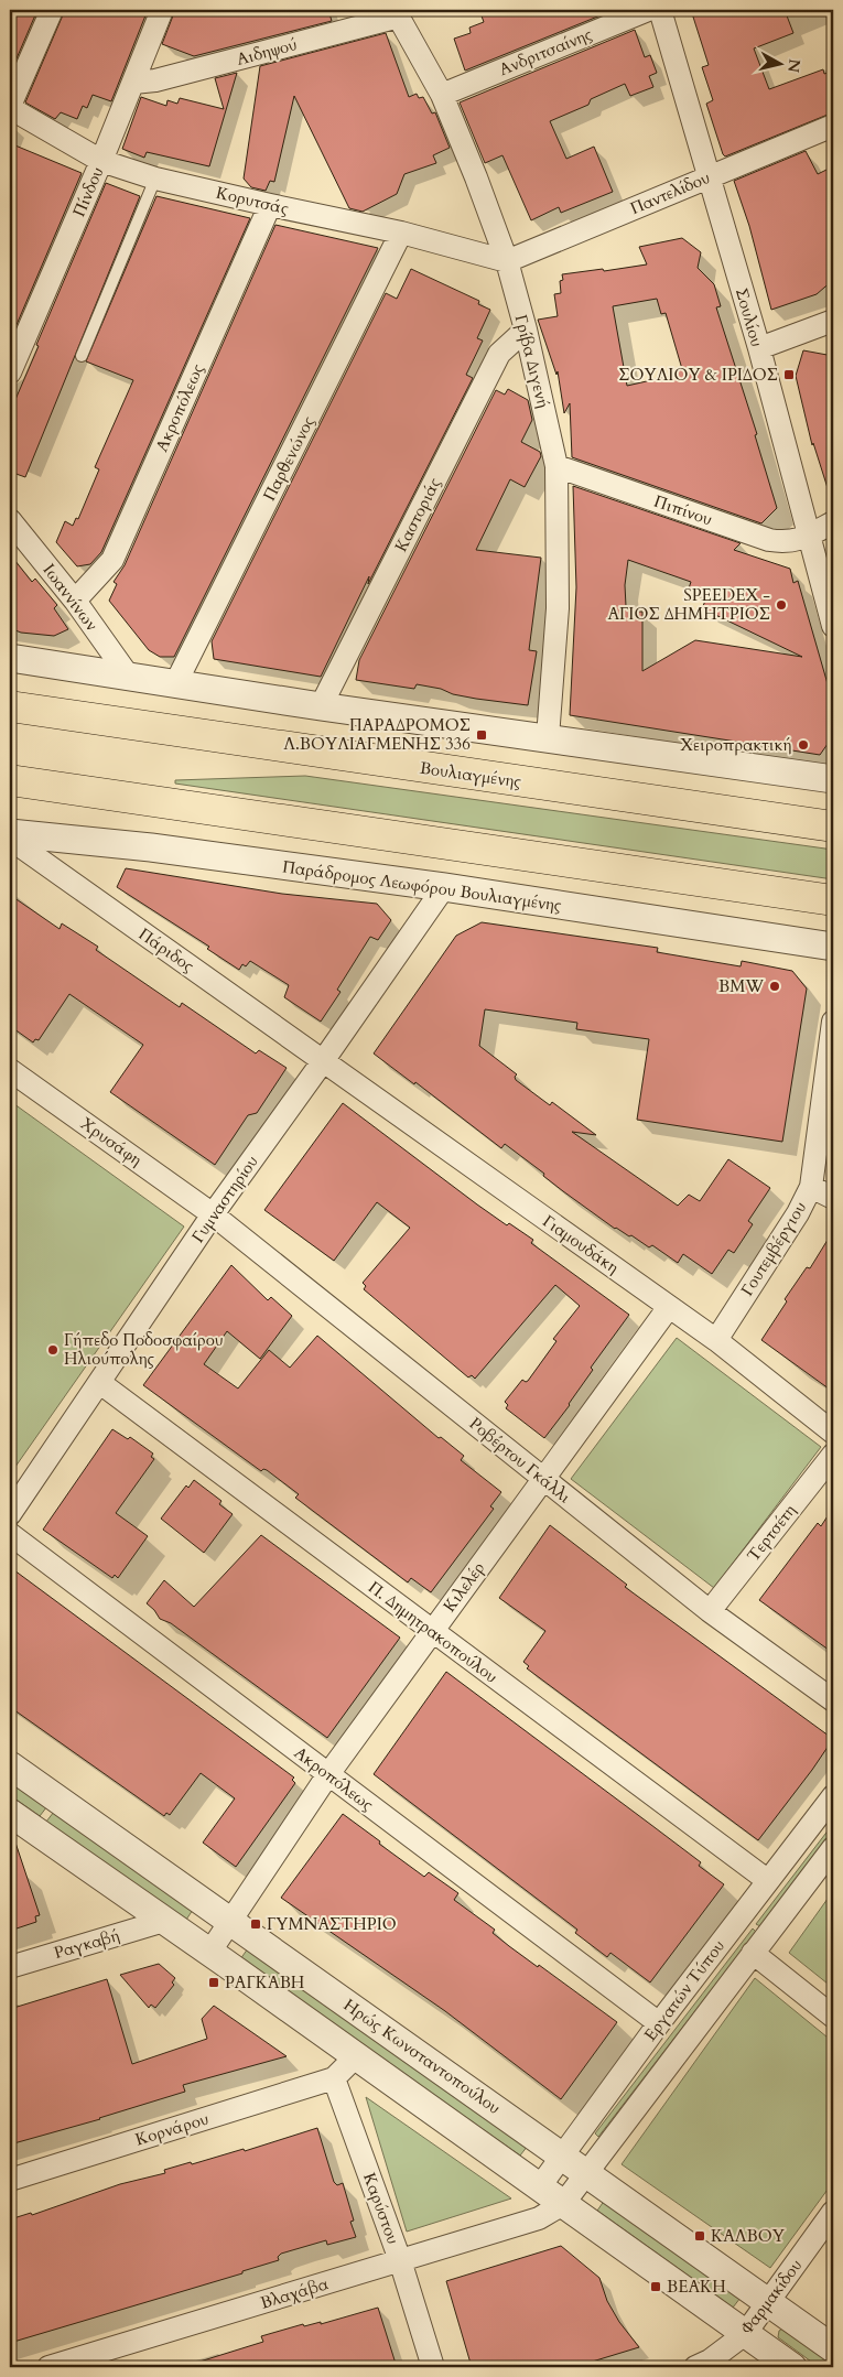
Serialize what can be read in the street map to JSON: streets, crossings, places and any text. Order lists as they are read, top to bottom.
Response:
{
  "streets": {
    "main road": ["Βουλιαγμένης"],
    "street": [
      "Αιδηψού",
      "Ανδριτσαίνης",
      "Πίνδου",
      "Παντελίδου",
      "Κορυτσάς",
      "Σουλίου",
      "Γρίβα Διγενή",
      "Ακροπόλεως",
      "Παρθενώνος",
      "Πιπίνου",
      "Καστοριάς",
      "Ιωαννίνων",
      "Παράδρομος Λεωφόρου Βουλιαγμένης",
      "Πάριδος",
      "Χρυσάφη",
      "Γυμναστηρίου",
      "Γιαμουδάκη",
      "Γουτεμβέργιου",
      "Ροβέρτου Γκάλλι",
      "Τερτσέτη",
      "Κιλελέρ",
      "Π. Δημητρακοπούλου",
      "Ραγκαβή",
      "Εργατών Τύπου",
      "Ηρώς Κωνσταντοπούλου",
      "Κορνάρου",
      "Καρύστου",
      "Βλαχάβα",
      "Φαρμακίδου"
    ]
  },
  "crossings": [
    ["Αιδηψού", "Πίνδου"],
    ["Αιδηψού", "Γρίβα Διγενή"],
    ["Ανδριτσαίνης", "Γρίβα Διγενή"],
    ["Πίνδου", "Κορυτσάς"],
    ["Παντελίδου", "Κορυτσάς"],
    ["Παντελίδου", "Σουλίου"],
    ["Παντελίδου", "Γρίβα Διγενή"],
    ["Κορυτσάς", "Γρίβα Διγενή"],
    ["Κορυτσάς", "Ακροπόλεως"],
    ["Κορυτσάς", "Παρθενώνος"],
    ["Σουλίου", "Πιπίνου"],
    ["Γρίβα Διγενή", "Πιπίνου"],
    ["Γρίβα Διγενή", "Καστοριάς"],
    ["Ακροπόλεως", "Ιωαννίνων"],
    ["Ακροπόλεως", "Κιλελέρ"],
    ["Ακροπόλεως", "Εργατών Τύπου"],
    ["Παράδρομος Λεωφόρου Βουλιαγμένης", "Γυμναστηρίου"],
    ["Πάριδος", "Γυμναστηρίου"],
    ["Πάριδος", "Γιαμουδάκη"],
    ["Χρυσάφη", "Γυμναστηρίου"],
    ["Χρυσάφη", "Ροβέρτου Γκάλλι"],
    ["Γυμναστηρίου", "Γιαμουδάκη"],
    ["Γυμναστηρίου", "Ροβέρτου Γκάλλι"],
    ["Γυμναστηρίου", "Π. Δημητρακοπούλου"],
    ["Γιαμουδάκη", "Γουτεμβέργιου"],
    ["Γιαμουδάκη", "Κιλελέρ"],
    ["Ροβέρτου Γκάλλι", "Τερτσέτη"],
    ["Ροβέρτου Γκάλλι", "Κιλελέρ"],
    ["Κιλελέρ", "Π. Δημητρακοπούλου"],
    ["Κιλελέρ", "Ηρώς Κωνσταντοπούλου"],
    ["Π. Δημητρακοπούλου", "Εργατών Τύπου"],
    ["Εργατών Τύπου", "Ηρώς Κωνσταντοπούλου"],
    ["Εργατών Τύπου", "Βλαχάβα"],
    ["Ηρώς Κωνσταντοπούλου", "Φαρμακίδου"],
    ["Κορνάρου", "Καρύστου"],
    ["Καρύστου", "Βλαχάβα"]
  ],
  "places": {
    "transit": [
      "ΣΟΥΛΙΟΥ & ΙΡΙΔΟΣ",
      "ΠΑΡΑΔΡΟΜΟΣ Λ.ΒΟΥΛΙΑΓΜΕΝΗΣ 336",
      "ΓΥΜΝΑΣΤΗΡΙΟ",
      "ΡΑΓΚΑΒΗ",
      "ΚΑΛΒΟΥ",
      "ΒΕΑΚΗ"
    ],
    "other": [
      "SPEEDEX - ΑΓΙΟΣ ΔΗΜΗΤΡΙΟΣ",
      "Χειροπρακτική",
      "BMW",
      "Γήπεδο Ποδοσφαίρου Ηλιούπολης"
    ]
  },
  "north": "right"
}
